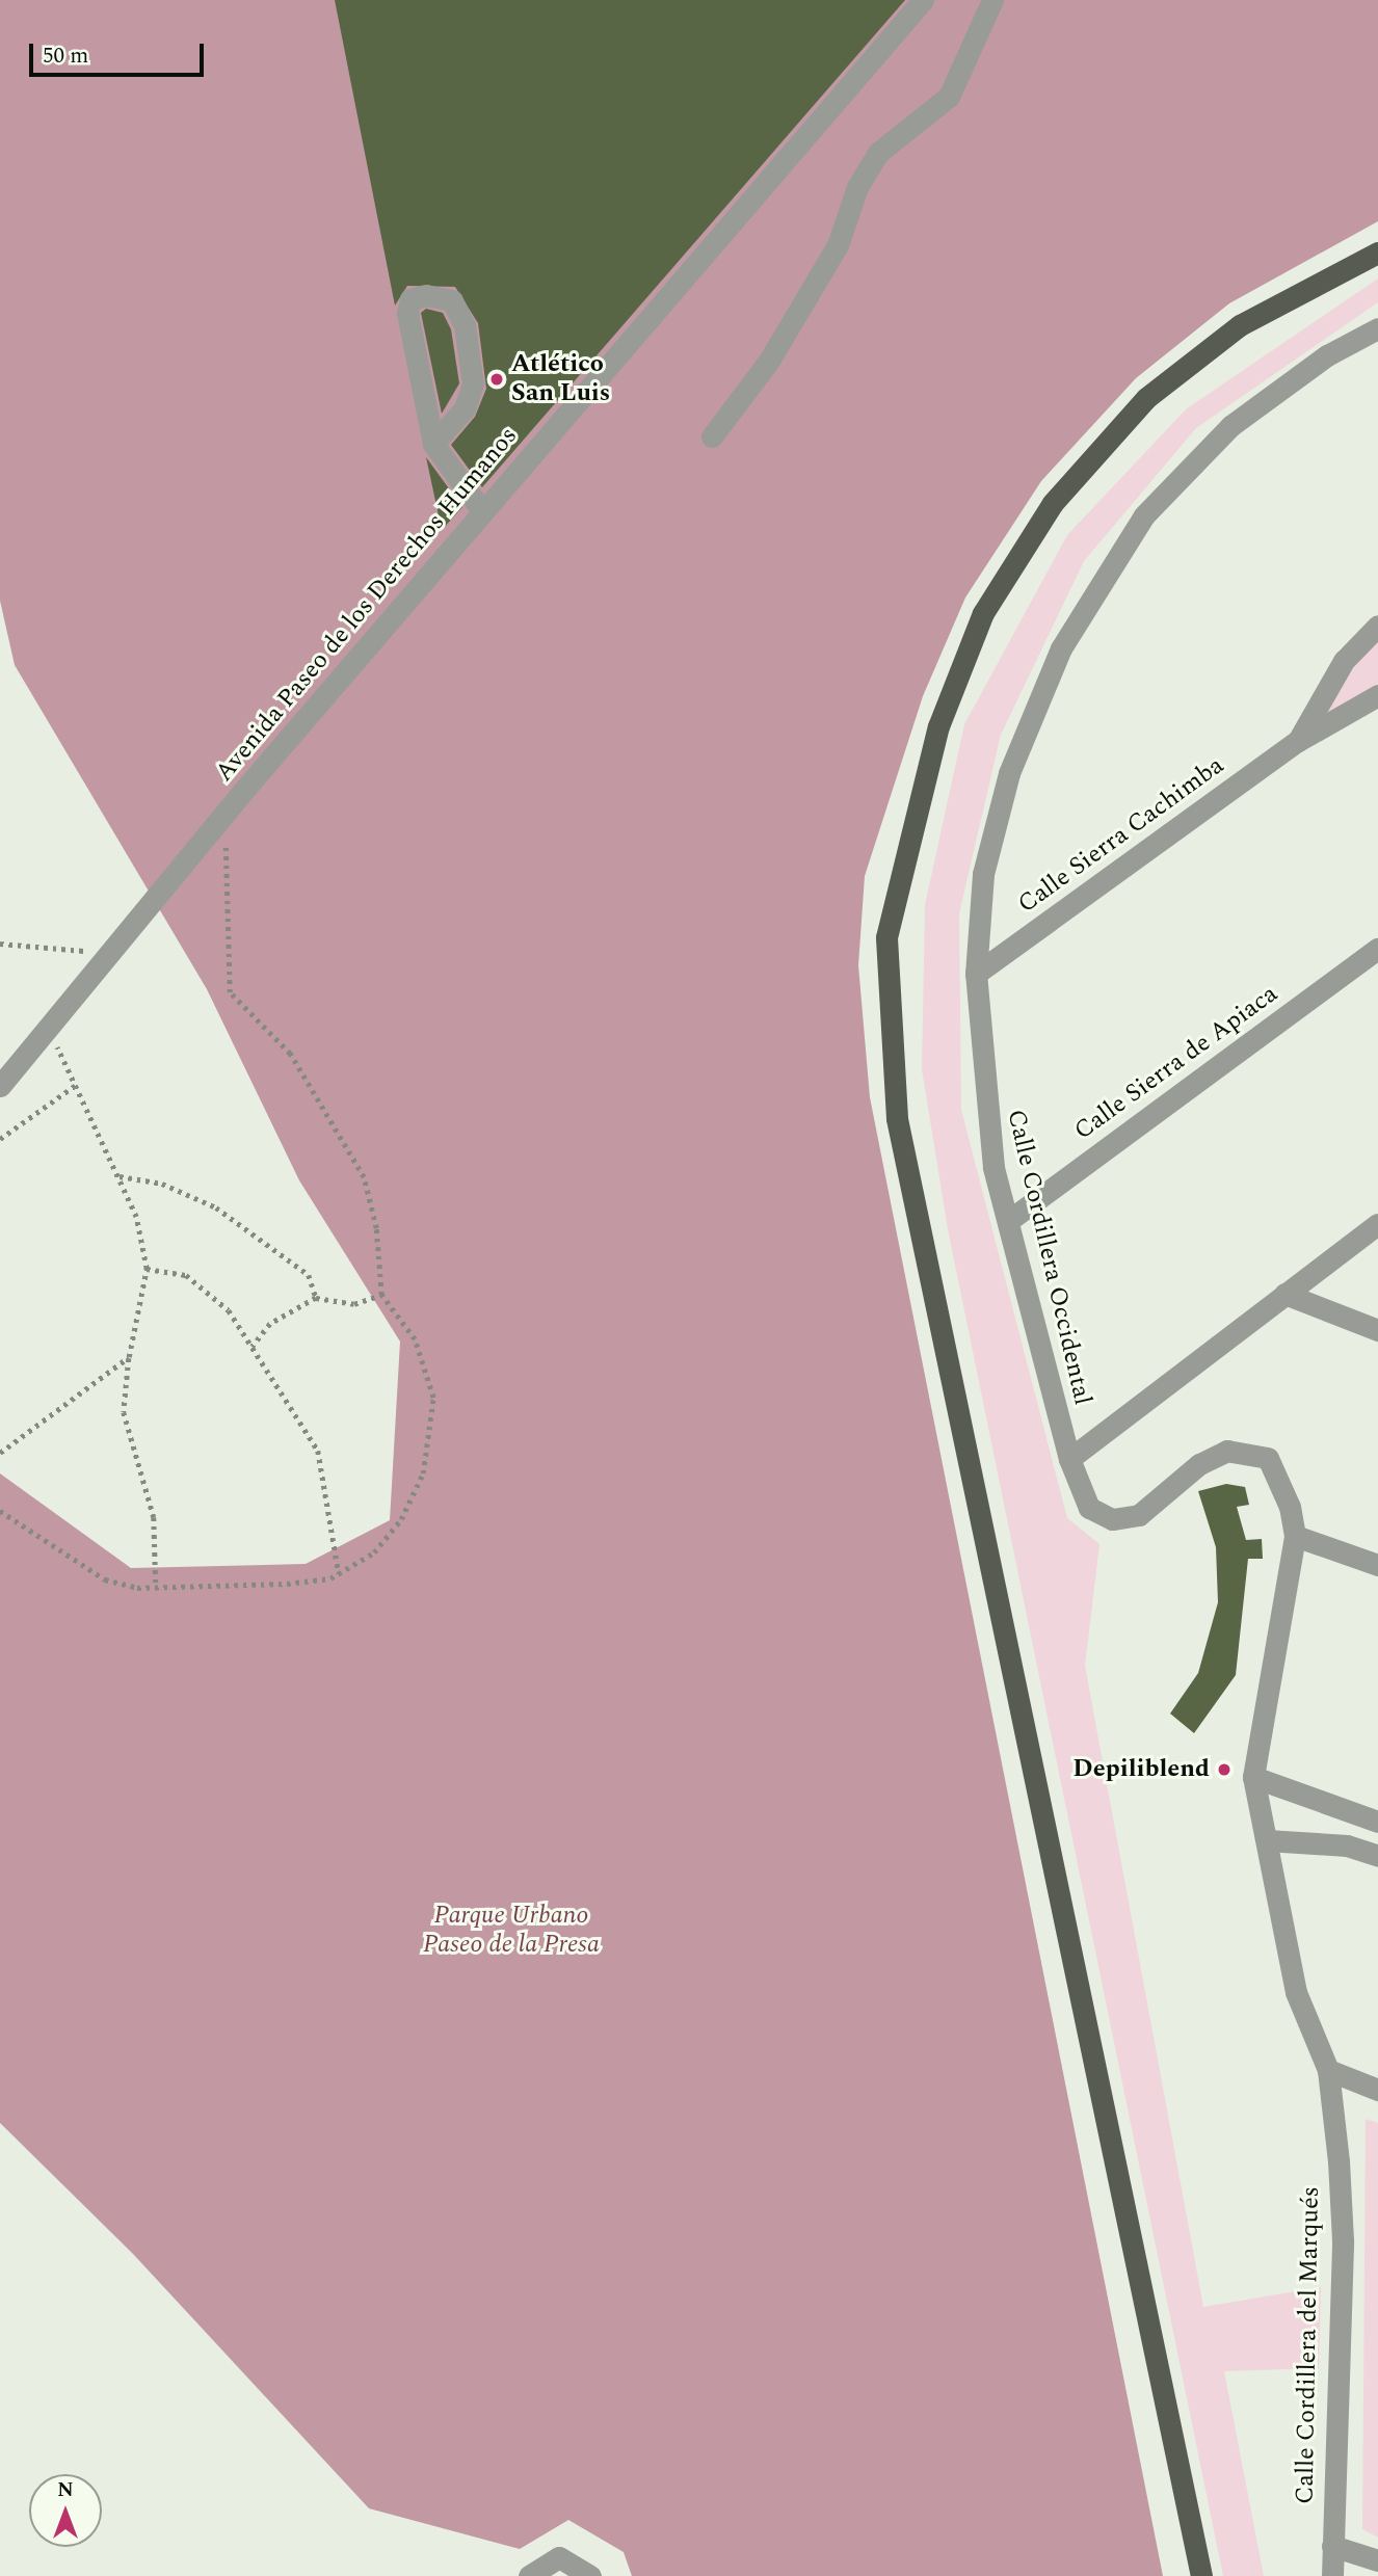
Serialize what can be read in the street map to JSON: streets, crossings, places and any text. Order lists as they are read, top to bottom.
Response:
{
  "streets": {
    "street": [
      "Avenida Paseo de los Derechos Humanos",
      "Calle Sierra Cachimba",
      "Calle Sierra de Apiaca",
      "Calle Cordillera Occidental",
      "Calle Cordillera del Marqués"
    ]
  },
  "crossings": [
    ["Calle Sierra Cachimba", "Calle Cordillera Occidental"],
    ["Calle Sierra de Apiaca", "Calle Cordillera Occidental"],
    ["Calle Cordillera Occidental", "Calle Cordillera del Marqués"]
  ],
  "parks": ["Parque Urbano Paseo de la Presa"],
  "places": ["Atlético San Luis", "Depiliblend"],
  "scale_bar": "50 m",
  "north": "top"
}
